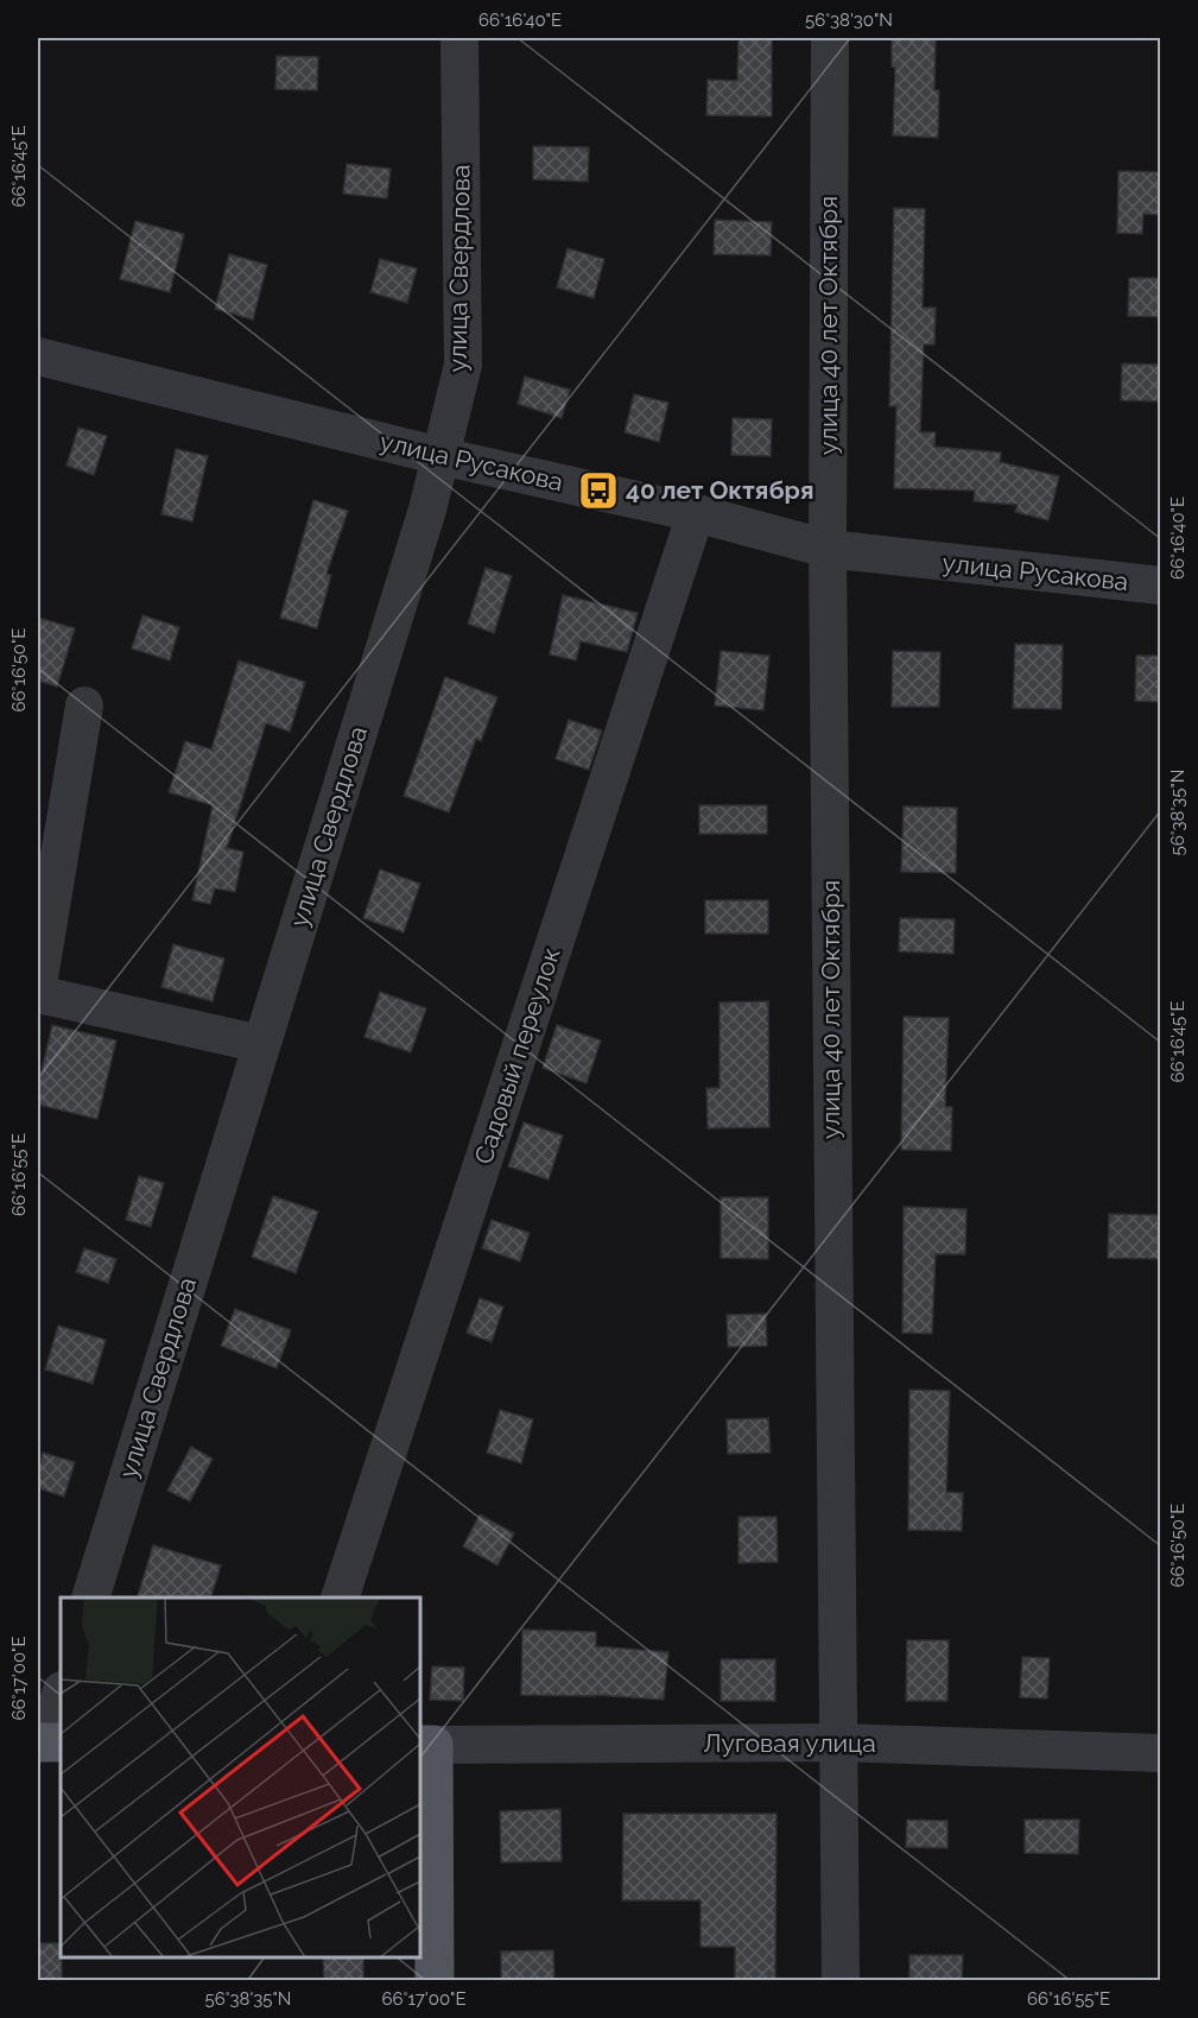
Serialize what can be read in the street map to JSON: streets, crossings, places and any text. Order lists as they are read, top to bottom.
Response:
{
  "streets": {
    "street": [
      "улица Свердлова",
      "улица 40 лет Октября",
      "улица Русакова",
      "Садовый переулок",
      "Луговая улица"
    ]
  },
  "crossings": [
    ["улица Свердлова", "улица Русакова"],
    ["улица 40 лет Октября", "улица Русакова"],
    ["улица 40 лет Октября", "Луговая улица"],
    ["улица Русакова", "Садовый переулок"]
  ],
  "places": {
    "bus stop": ["40 лет Октября"]
  },
  "coordinates": [
    "66°16'40\"E",
    "56°38'30\"N",
    "66°16'45\"E",
    "66°16'50\"E",
    "56°38'35\"N",
    "66°16'55\"E",
    "66°17'00\"E"
  ]
}
